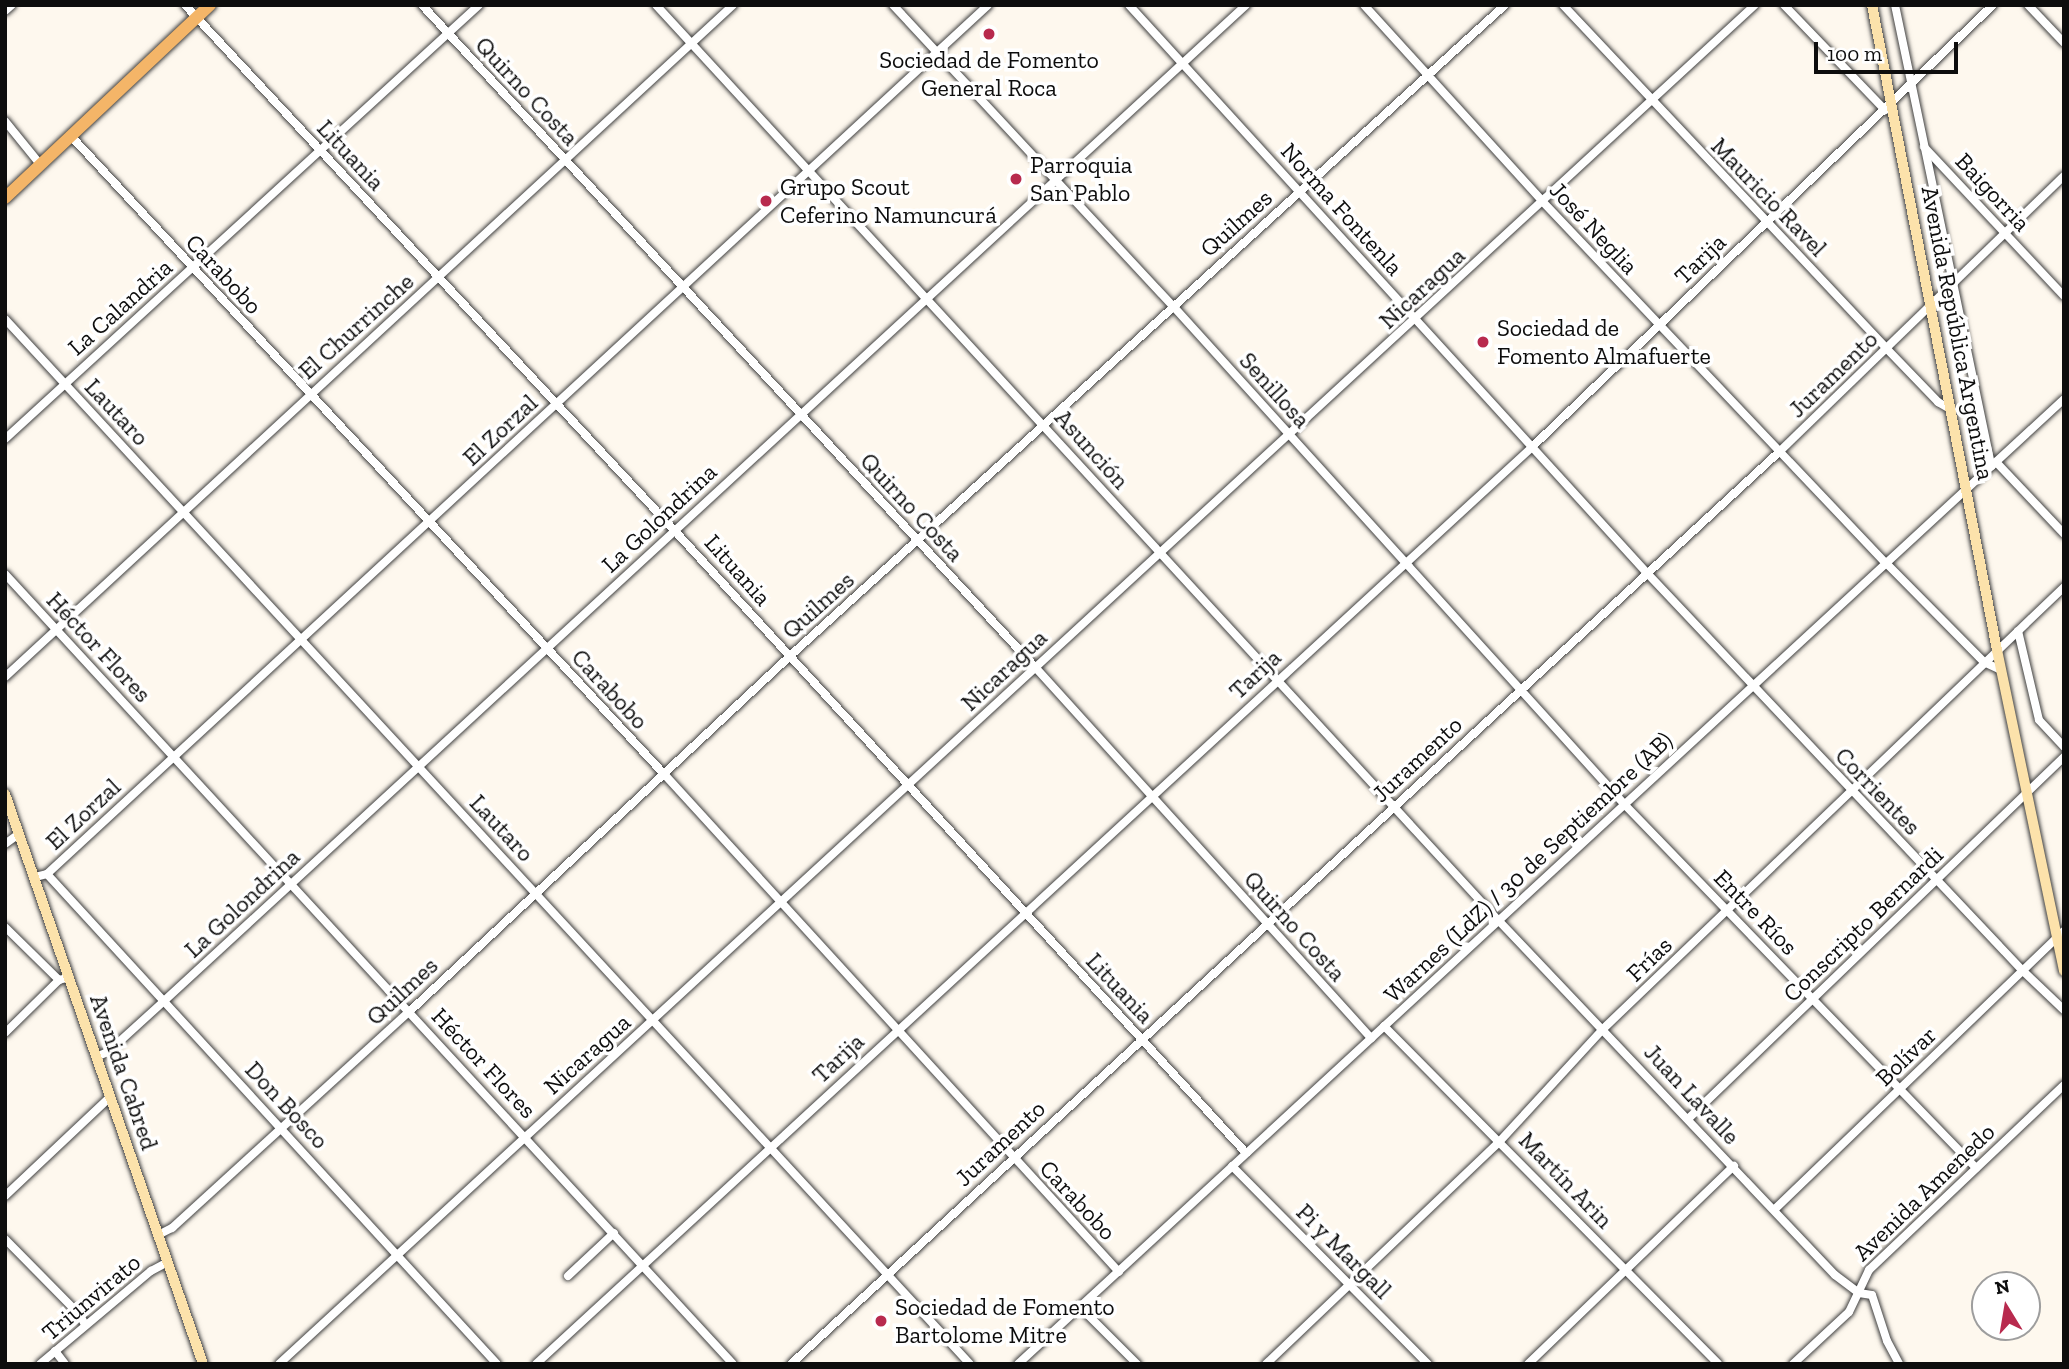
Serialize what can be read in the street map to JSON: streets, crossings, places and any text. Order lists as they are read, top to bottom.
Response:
{
  "streets": {
    "main road": ["Avenida República Argentina", "Avenida Cabred"],
    "street": [
      "Quirno Costa",
      "Lituania",
      "Baigorria",
      "Mauricio Ravel",
      "Norma Fontenla",
      "Quilmes",
      "José Neglia",
      "Tarija",
      "Carabobo",
      "Nicaragua",
      "La Calandria",
      "El Churrinche",
      "Juramento",
      "Senillosa",
      "Lautaro",
      "El Zorzal",
      "Asunción",
      "La Golondrina",
      "Héctor Flores",
      "Corrientes",
      "Warnes (LdZ) / 30 de Septiembre (AB)",
      "Entre Ríos",
      "Conscripto Bernardi",
      "Frías",
      "Bolívar",
      "Juan Lavalle",
      "Don Bosco",
      "Martín Arin",
      "Avenida Amenedo",
      "Pi y Margall",
      "Triunvirato"
    ]
  },
  "crossings": [
    ["Quirno Costa", "Quilmes"],
    ["Quirno Costa", "Tarija"],
    ["Quirno Costa", "Nicaragua"],
    ["Quirno Costa", "La Calandria"],
    ["Quirno Costa", "El Churrinche"],
    ["Quirno Costa", "Juramento"],
    ["Quirno Costa", "El Zorzal"],
    ["Quirno Costa", "La Golondrina"],
    ["Quirno Costa", "Warnes (LdZ) / 30 de Septiembre (AB)"],
    ["Lituania", "Quilmes"],
    ["Lituania", "Tarija"],
    ["Lituania", "Nicaragua"],
    ["Lituania", "La Calandria"],
    ["Lituania", "El Churrinche"],
    ["Lituania", "Juramento"],
    ["Lituania", "El Zorzal"],
    ["Lituania", "La Golondrina"],
    ["Lituania", "Warnes (LdZ) / 30 de Septiembre (AB)"],
    ["Baigorria", "Avenida República Argentina"],
    ["Baigorria", "Juramento"],
    ["Mauricio Ravel", "Tarija"],
    ["Mauricio Ravel", "Nicaragua"],
    ["Mauricio Ravel", "Avenida República Argentina"],
    ["Mauricio Ravel", "Juramento"],
    ["Norma Fontenla", "Quilmes"],
    ["Norma Fontenla", "Tarija"],
    ["Norma Fontenla", "Nicaragua"],
    ["Norma Fontenla", "Juramento"],
    ["Norma Fontenla", "La Golondrina"],
    ["Norma Fontenla", "Corrientes"],
    ["Norma Fontenla", "Warnes (LdZ) / 30 de Septiembre (AB)"],
    ["Quilmes", "José Neglia"],
    ["Quilmes", "Carabobo"],
    ["Quilmes", "Senillosa"],
    ["Quilmes", "Lautaro"],
    ["Quilmes", "Asunción"],
    ["Quilmes", "Héctor Flores"],
    ["Quilmes", "Avenida Cabred"],
    ["Quilmes", "Don Bosco"],
    ["José Neglia", "Tarija"],
    ["José Neglia", "Nicaragua"],
    ["José Neglia", "Juramento"],
    ["José Neglia", "Warnes (LdZ) / 30 de Septiembre (AB)"],
    ["José Neglia", "Frías"],
    ["Tarija", "Carabobo"],
    ["Tarija", "Avenida República Argentina"],
    ["Tarija", "Senillosa"],
    ["Tarija", "Lautaro"],
    ["Tarija", "Asunción"],
    ["Tarija", "Héctor Flores"],
    ["Carabobo", "Nicaragua"],
    ["Carabobo", "La Calandria"],
    ["Carabobo", "El Churrinche"],
    ["Carabobo", "Juramento"],
    ["Carabobo", "El Zorzal"],
    ["Carabobo", "La Golondrina"],
    ["Carabobo", "Warnes (LdZ) / 30 de Septiembre (AB)"],
    ["Nicaragua", "Senillosa"],
    ["Nicaragua", "Lautaro"],
    ["Nicaragua", "Asunción"],
    ["Nicaragua", "Héctor Flores"],
    ["Nicaragua", "Don Bosco"],
    ["La Calandria", "Lautaro"],
    ["El Churrinche", "Lautaro"],
    ["El Churrinche", "Asunción"],
    ["El Churrinche", "Héctor Flores"],
    ["Avenida República Argentina", "Juramento"],
    ["Avenida República Argentina", "Warnes (LdZ) / 30 de Septiembre (AB)"],
    ["Avenida República Argentina", "Conscripto Bernardi"],
    ["Avenida República Argentina", "Frías"],
    ["Avenida República Argentina", "Bolívar"],
    ["Juramento", "Senillosa"],
    ["Juramento", "Lautaro"],
    ["Juramento", "Asunción"],
    ["Senillosa", "El Zorzal"],
    ["Senillosa", "La Golondrina"],
    ["Senillosa", "Warnes (LdZ) / 30 de Septiembre (AB)"],
    ["Senillosa", "Entre Ríos"],
    ["Lautaro", "El Zorzal"],
    ["Lautaro", "La Golondrina"],
    ["El Zorzal", "Asunción"],
    ["El Zorzal", "Héctor Flores"],
    ["El Zorzal", "Avenida Cabred"],
    ["El Zorzal", "Don Bosco"],
    ["Asunción", "La Golondrina"],
    ["Asunción", "Warnes (LdZ) / 30 de Septiembre (AB)"],
    ["Asunción", "Juan Lavalle"],
    ["La Golondrina", "Héctor Flores"],
    ["La Golondrina", "Avenida Cabred"],
    ["La Golondrina", "Don Bosco"],
    ["Corrientes", "Warnes (LdZ) / 30 de Septiembre (AB)"],
    ["Corrientes", "Conscripto Bernardi"],
    ["Corrientes", "Frías"],
    ["Corrientes", "Bolívar"],
    ["Warnes (LdZ) / 30 de Septiembre (AB)", "Entre Ríos"],
    ["Warnes (LdZ) / 30 de Septiembre (AB)", "Juan Lavalle"],
    ["Warnes (LdZ) / 30 de Septiembre (AB)", "Martín Arin"],
    ["Warnes (LdZ) / 30 de Septiembre (AB)", "Pi y Margall"],
    ["Entre Ríos", "Conscripto Bernardi"],
    ["Entre Ríos", "Frías"],
    ["Entre Ríos", "Bolívar"],
    ["Entre Ríos", "Avenida Amenedo"],
    ["Conscripto Bernardi", "Juan Lavalle"],
    ["Frías", "Juan Lavalle"],
    ["Frías", "Martín Arin"],
    ["Frías", "Pi y Margall"],
    ["Bolívar", "Juan Lavalle"],
    ["Avenida Cabred", "Triunvirato"],
    ["Juan Lavalle", "Avenida Amenedo"]
  ],
  "places": [
    "Sociedad de Fomento General Roca",
    "Parroquia San Pablo",
    "Grupo Scout Ceferino Namuncurá",
    "Sociedad de Fomento Almafuerte",
    "Sociedad de Fomento Bartolome Mitre"
  ],
  "scale_bar": "100 m",
  "north": "top"
}
